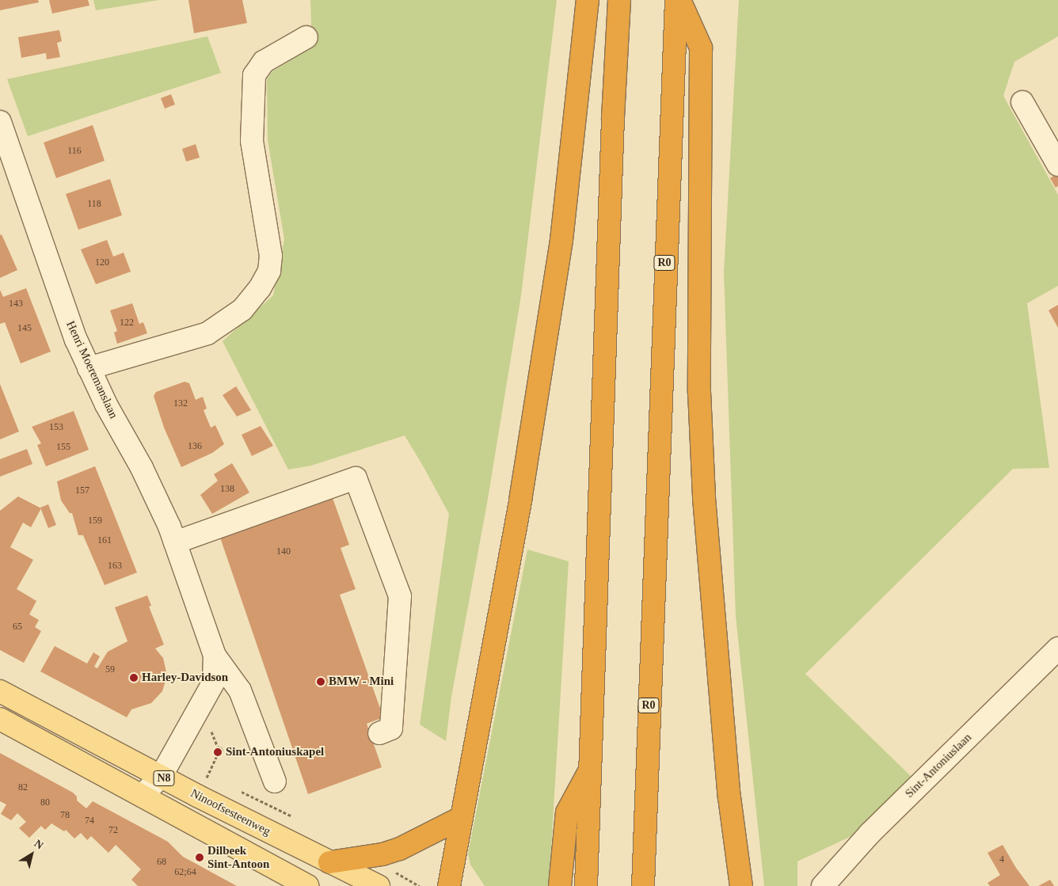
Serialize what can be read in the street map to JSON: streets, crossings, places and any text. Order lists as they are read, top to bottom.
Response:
{
  "streets": {
    "highway": ["R0"],
    "main road": ["N8", "Ninoofsesteenweg"],
    "street": ["Henri Moeremanslaan", "Sint-Antoniuslaan"]
  },
  "crossings": [
    ["Henri Moeremanslaan", "Ninoofsesteenweg"]
  ],
  "places": [
    "Harley-Davidson",
    "BMW - Mini",
    "Sint-Antoniuskapel",
    "Dilbeek Sint-Antoon"
  ],
  "house_numbers": [
    "116",
    "118",
    "120",
    "143",
    "122",
    "145",
    "132",
    "153",
    "136",
    "155",
    "138",
    "157",
    "159",
    "161",
    "140",
    "163",
    "65",
    "59",
    "82",
    "80",
    "78",
    "74",
    "72",
    "4",
    "68",
    "62;64"
  ],
  "north": "top right"
}
